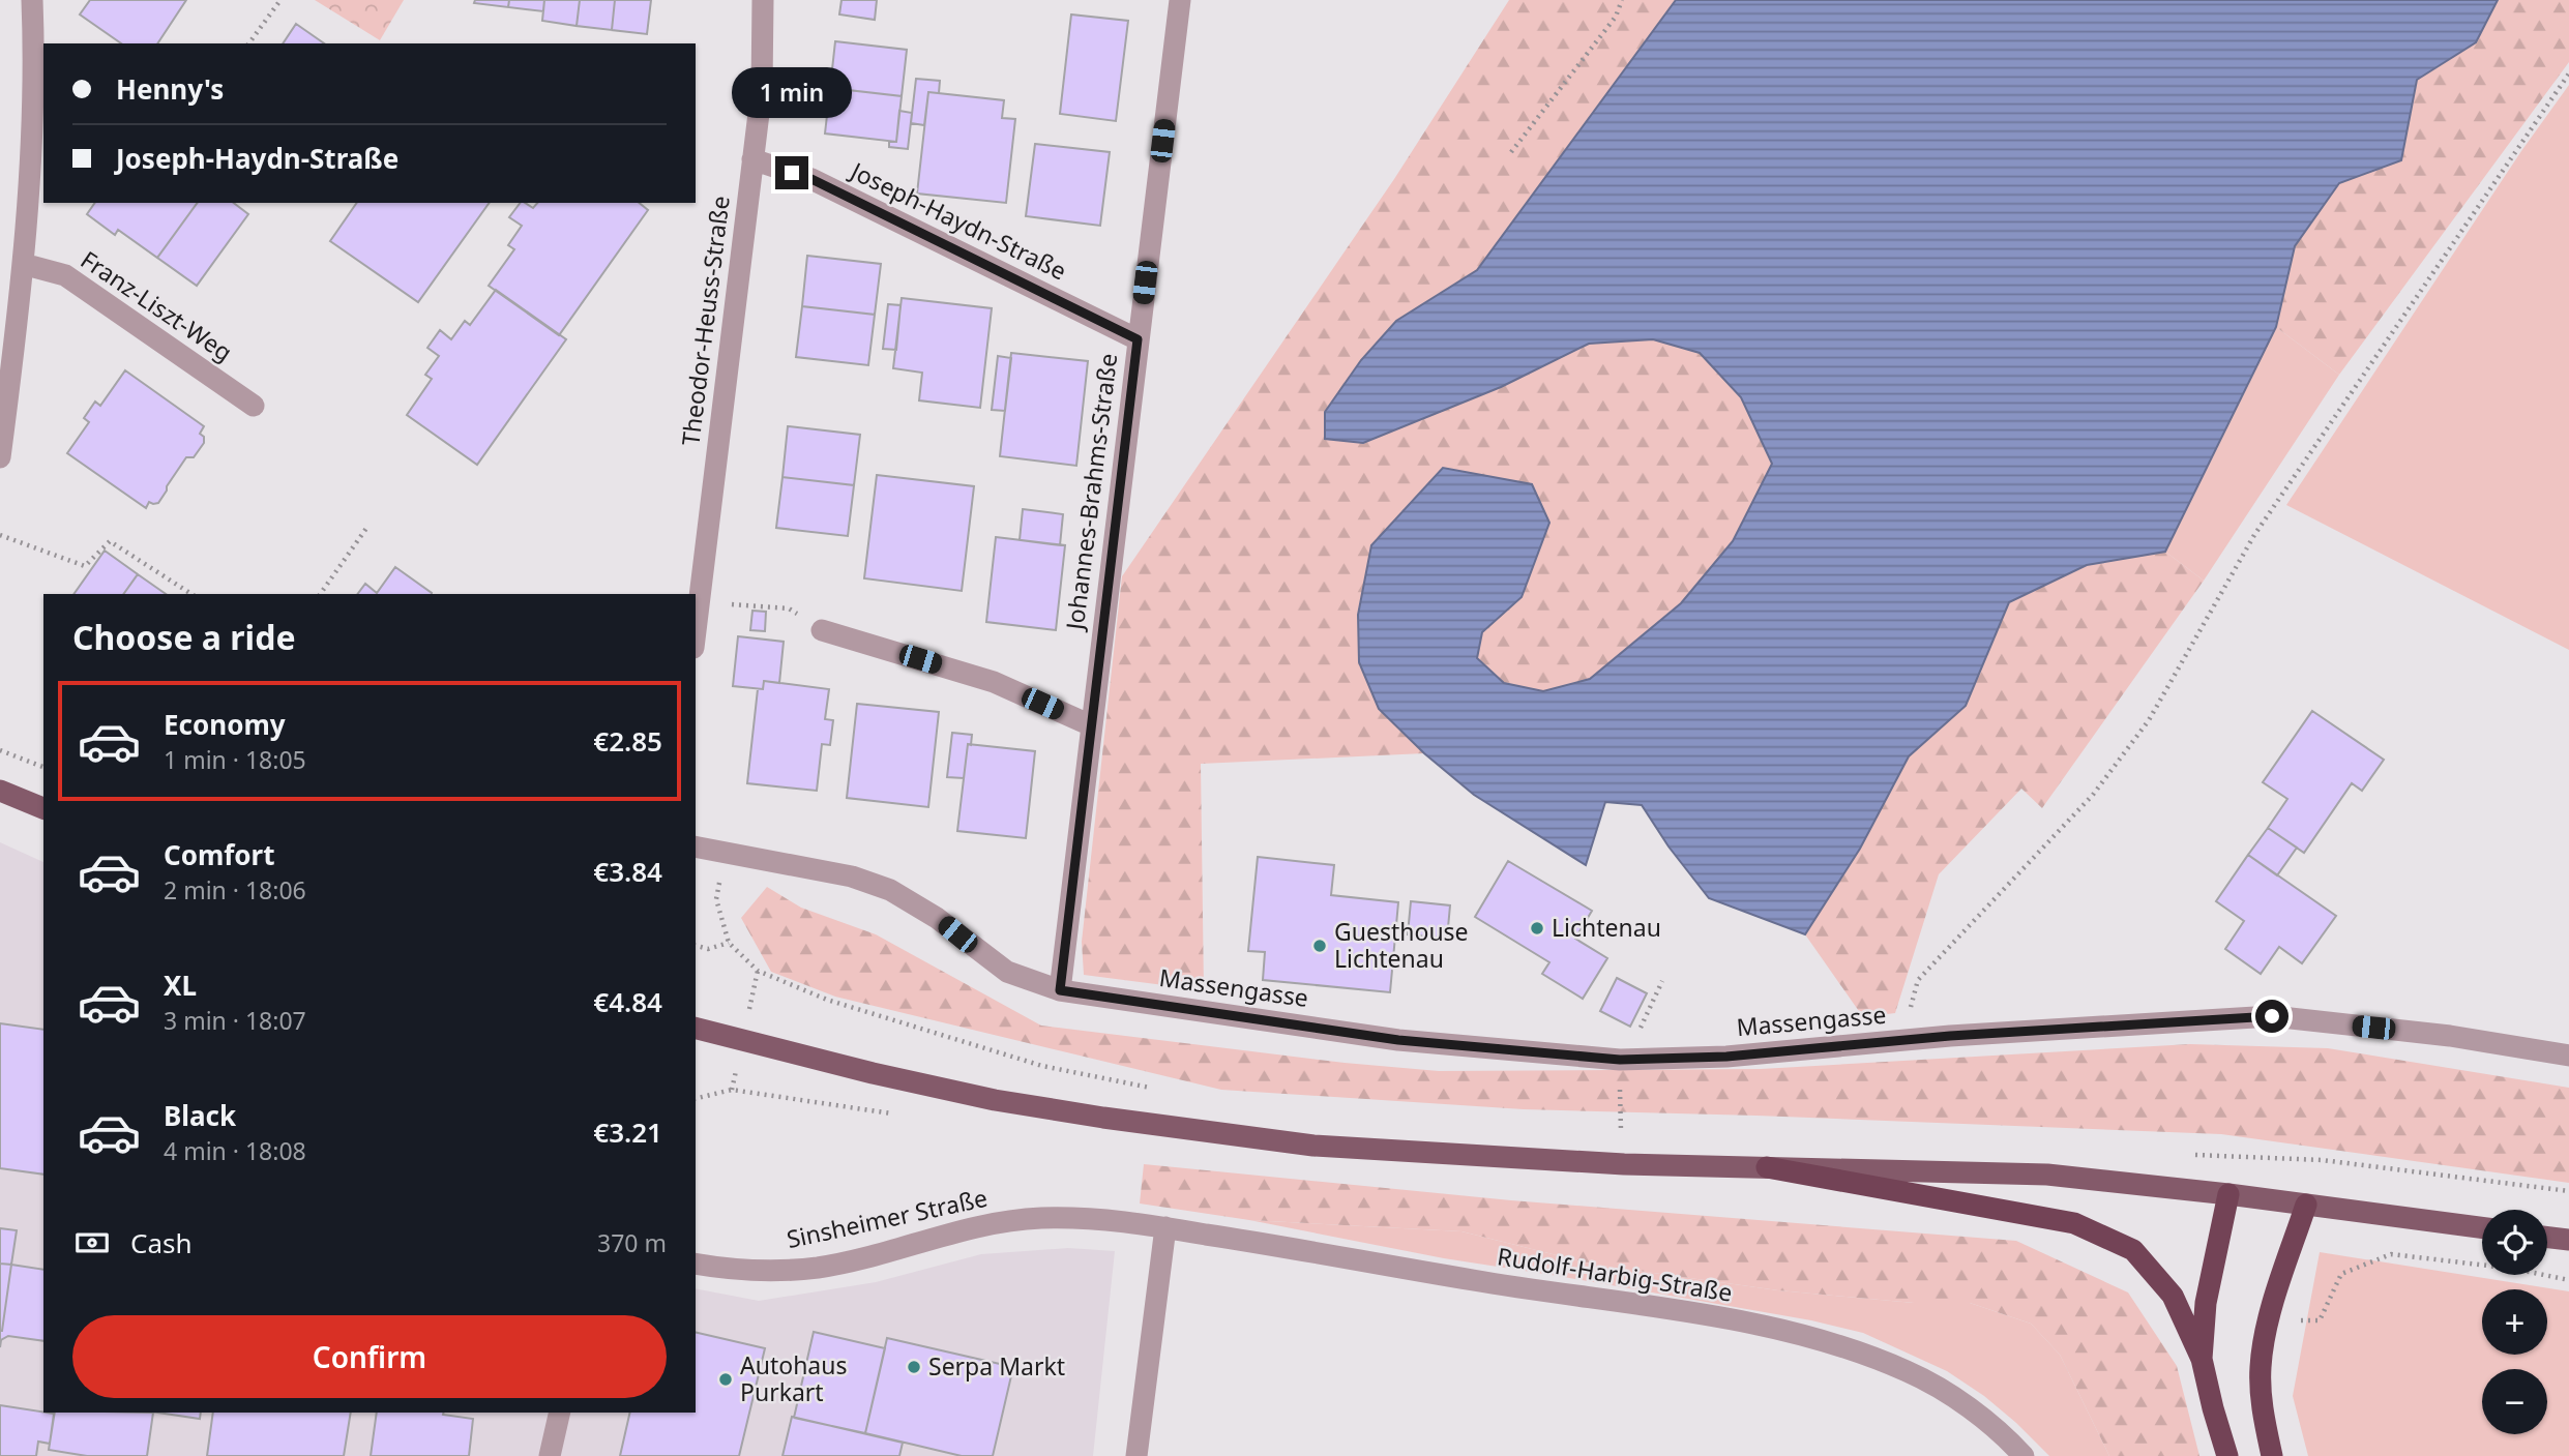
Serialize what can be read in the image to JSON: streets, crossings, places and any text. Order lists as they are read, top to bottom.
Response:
{
  "streets": {
    "street": [
      "Joseph-Haydn-Straße",
      "Franz-Liszt-Weg",
      "Theodor-Heuss-Straße",
      "Johannes-Brahms-Straße",
      "Massengasse",
      "Sinsheimer Straße",
      "Rudolf-Harbig-Straße"
    ]
  },
  "crossings": [
    ["Joseph-Haydn-Straße", "Theodor-Heuss-Straße"],
    ["Joseph-Haydn-Straße", "Johannes-Brahms-Straße"],
    ["Johannes-Brahms-Straße", "Massengasse"],
    ["Sinsheimer Straße", "Rudolf-Harbig-Straße"]
  ],
  "places": [
    "Lichtenau",
    "Guesthouse Lichtenau",
    "Serpa Markt",
    "Autohaus Purkart"
  ],
  "page": {
    "banner": ["Henny's", "Joseph-Haydn-Straße"],
    "bubble": "1 min",
    "heading": "Choose a ride",
    "list": [
      {
        "name": "Economy",
        "note": "1 min · 18:05",
        "value": "€2.85"
      },
      {
        "name": "Comfort",
        "note": "2 min · 18:06",
        "value": "€3.84"
      },
      {
        "name": "XL",
        "note": "3 min · 18:07",
        "value": "€4.84"
      },
      {
        "name": "Black",
        "note": "4 min · 18:08",
        "value": "€3.21"
      }
    ],
    "pay": ["Cash", "370 m"],
    "map_buttons": ["+", "−"],
    "buttons": "Confirm"
  }
}
